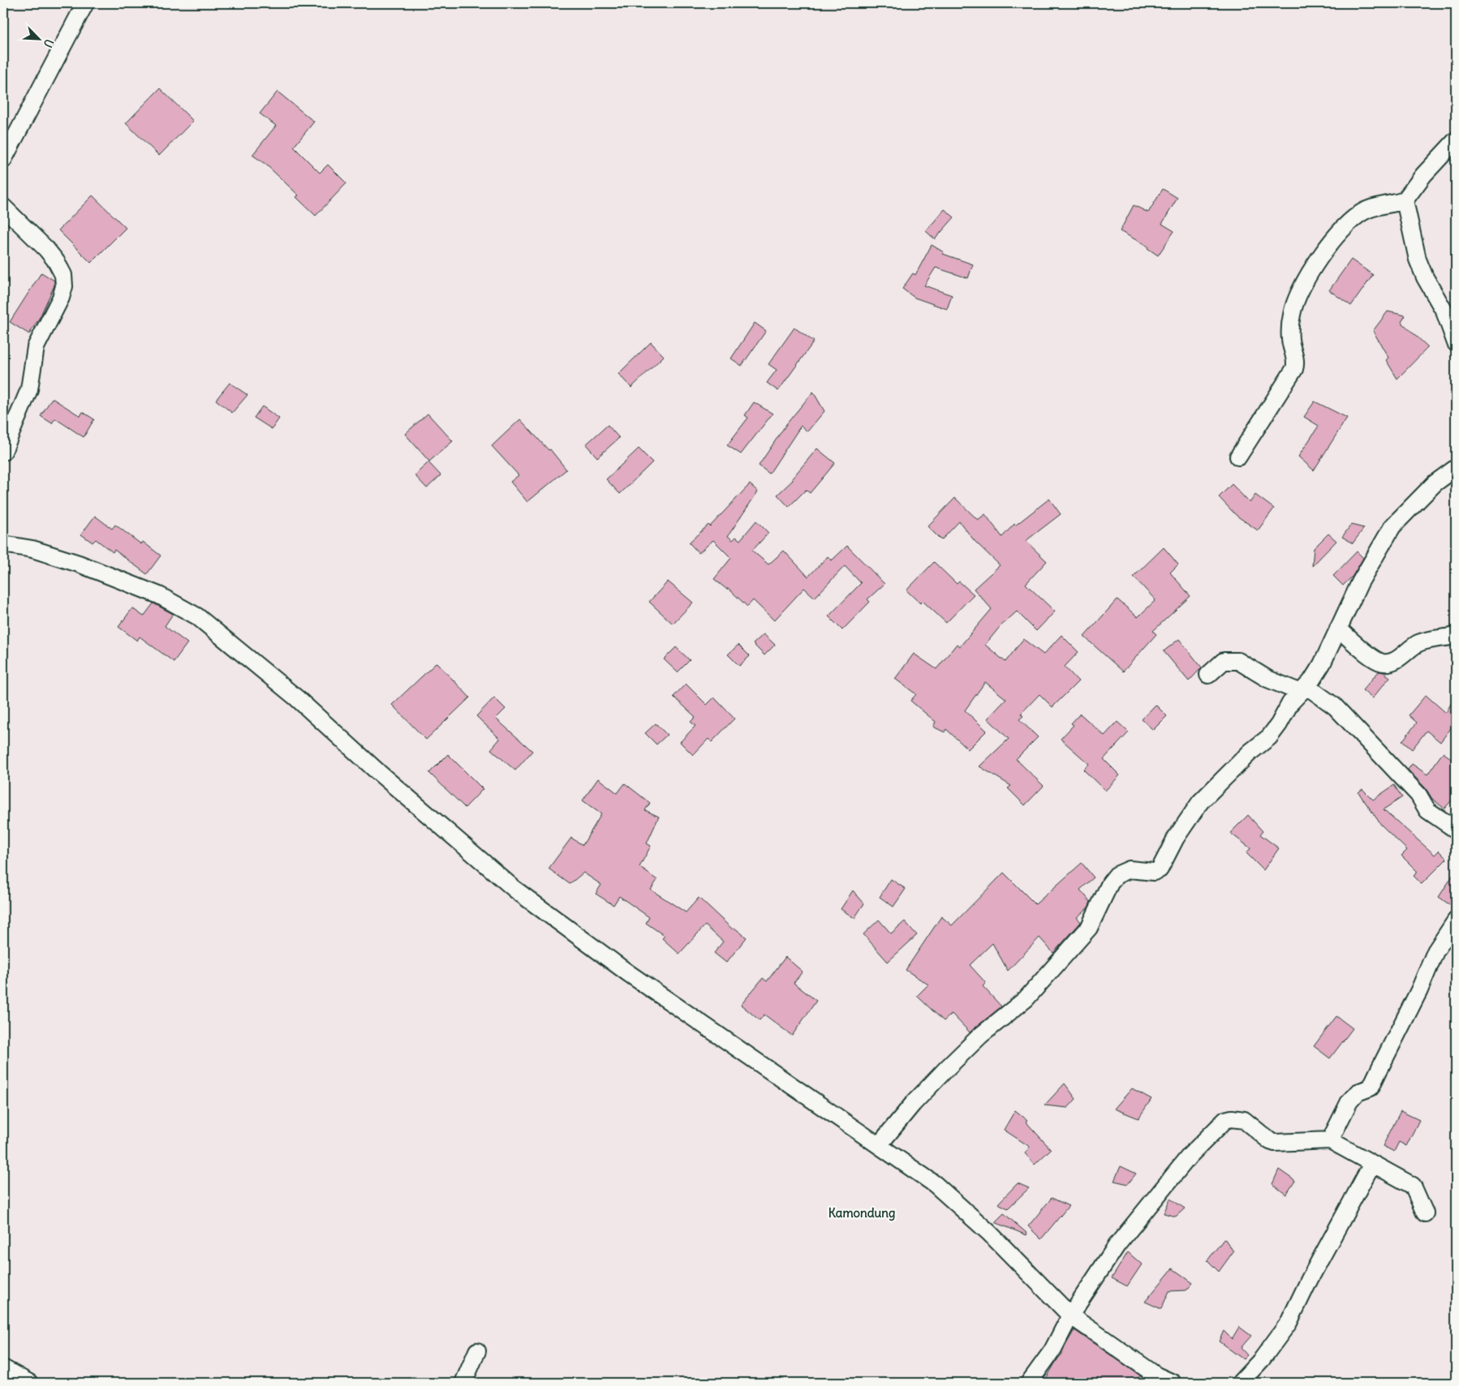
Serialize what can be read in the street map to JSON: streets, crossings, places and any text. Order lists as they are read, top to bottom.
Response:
{
  "districts": ["Kamondung"],
  "north": "bottom right"
}
